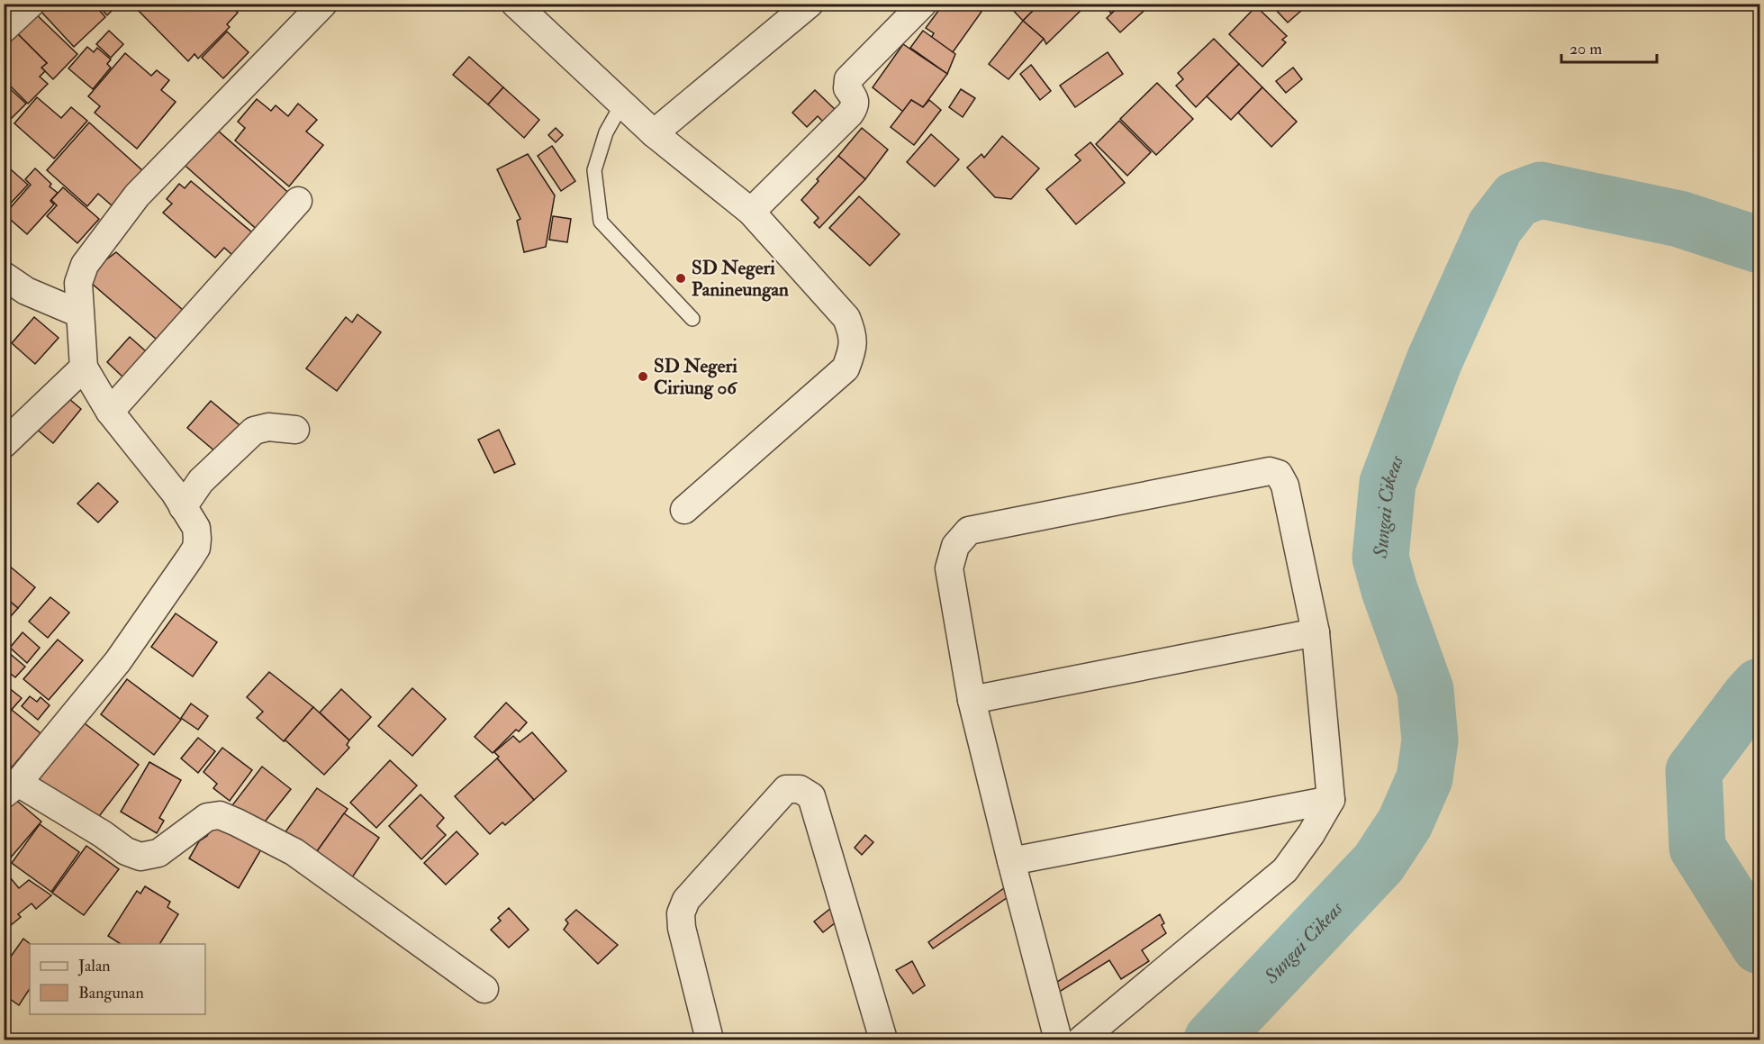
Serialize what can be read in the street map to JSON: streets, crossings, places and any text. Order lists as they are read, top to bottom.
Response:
{
  "water": ["Sungai Cikeas"],
  "places": ["SD Negeri Panineungan", "SD Negeri Ciriung 06"],
  "legend": ["Jalan", "Bangunan"],
  "scale_bar": "20 m"
}
